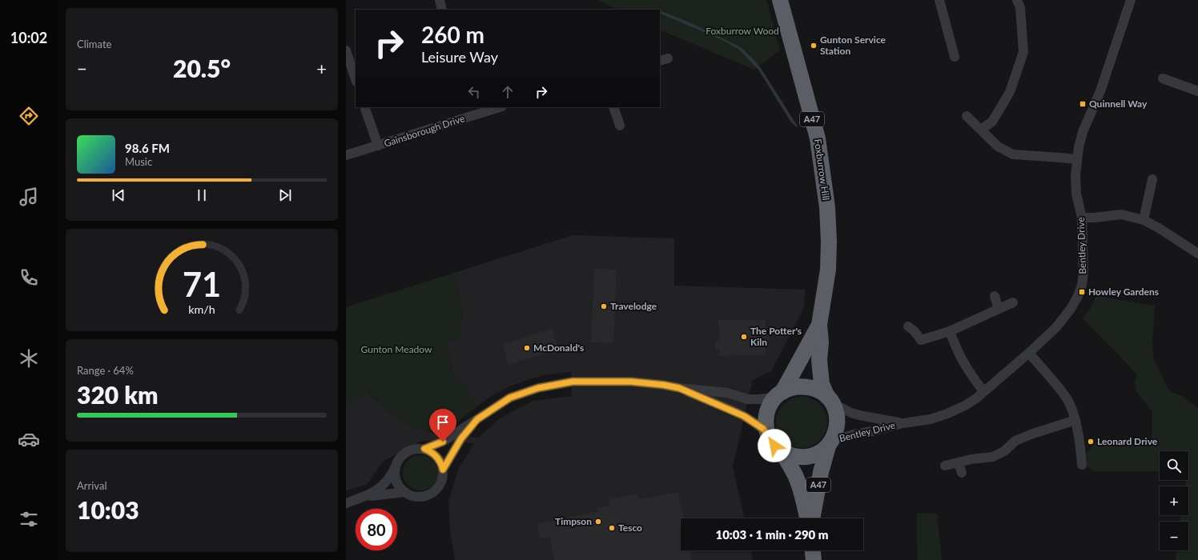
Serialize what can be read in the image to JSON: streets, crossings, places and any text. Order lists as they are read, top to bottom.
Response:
{
  "streets": {
    "highway": ["A47", "Foxburrow Hill"],
    "street": ["Gainsborough Drive", "Bentley Drive"]
  },
  "crossings": [
    ["A47", "Foxburrow Hill"],
    ["A47", "Bentley Drive"],
    ["Foxburrow Hill", "Bentley Drive"]
  ],
  "parks": ["Foxburrow Wood", "Gunton Meadow"],
  "places": {
    "other": [
      "Gunton Service Station",
      "Travelodge",
      "The Potter's Kiln",
      "McDonald's",
      "Leonard Drive",
      "Timpson",
      "Tesco"
    ],
    "transit": ["Quinnell Way", "Howley Gardens"]
  },
  "page": {
    "tabs": "10:02",
    "tile": [
      "Climate",
      ["Range · 64%", "320 km"],
      ["Arrival", "10:03"]
    ],
    "turn": ["260 m", "Leisure Way"],
    "heat": ["−", "20.5°", "+"],
    "song": ["98.6 FM", "Music"],
    "map_buttons": ["+", "−"],
    "limit": "80",
    "trip": "10:03 · 1 min · 290 m",
    "gauge": ["71", "km/h"]
  }
}
